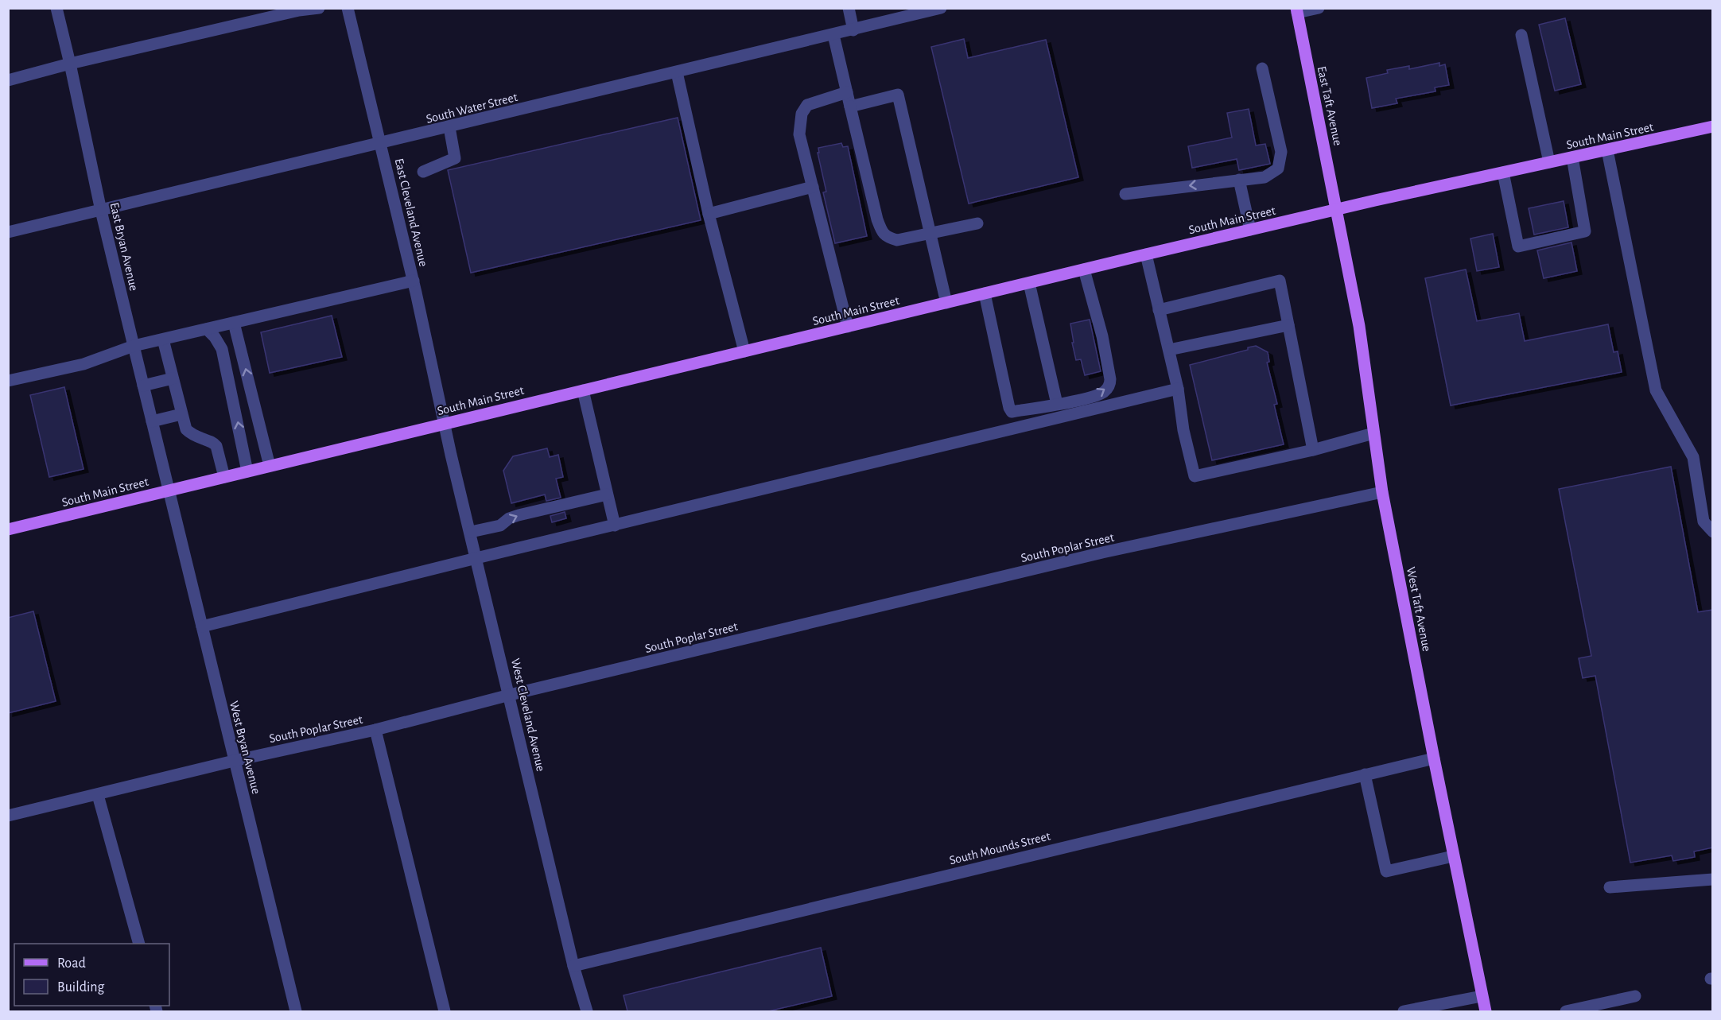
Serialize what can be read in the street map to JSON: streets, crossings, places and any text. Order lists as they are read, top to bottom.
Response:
{
  "streets": {
    "main road": ["East Taft Avenue", "South Main Street", "West Taft Avenue"],
    "street": [
      "South Water Street",
      "East Cleveland Avenue",
      "East Bryan Avenue",
      "South Poplar Street",
      "West Cleveland Avenue",
      "West Bryan Avenue",
      "South Mounds Street"
    ]
  },
  "crossings": [
    ["East Taft Avenue", "South Main Street"],
    ["East Taft Avenue", "West Taft Avenue"],
    ["South Water Street", "East Cleveland Avenue"],
    ["South Water Street", "East Bryan Avenue"],
    ["South Main Street", "East Cleveland Avenue"],
    ["South Main Street", "East Bryan Avenue"],
    ["South Main Street", "West Taft Avenue"],
    ["South Main Street", "West Cleveland Avenue"],
    ["South Main Street", "West Bryan Avenue"],
    ["East Cleveland Avenue", "West Cleveland Avenue"],
    ["East Bryan Avenue", "West Bryan Avenue"],
    ["South Poplar Street", "West Taft Avenue"],
    ["South Poplar Street", "West Cleveland Avenue"],
    ["South Poplar Street", "West Bryan Avenue"],
    ["West Taft Avenue", "South Mounds Street"],
    ["West Cleveland Avenue", "South Mounds Street"]
  ],
  "legend": ["Road", "Building"]
}
